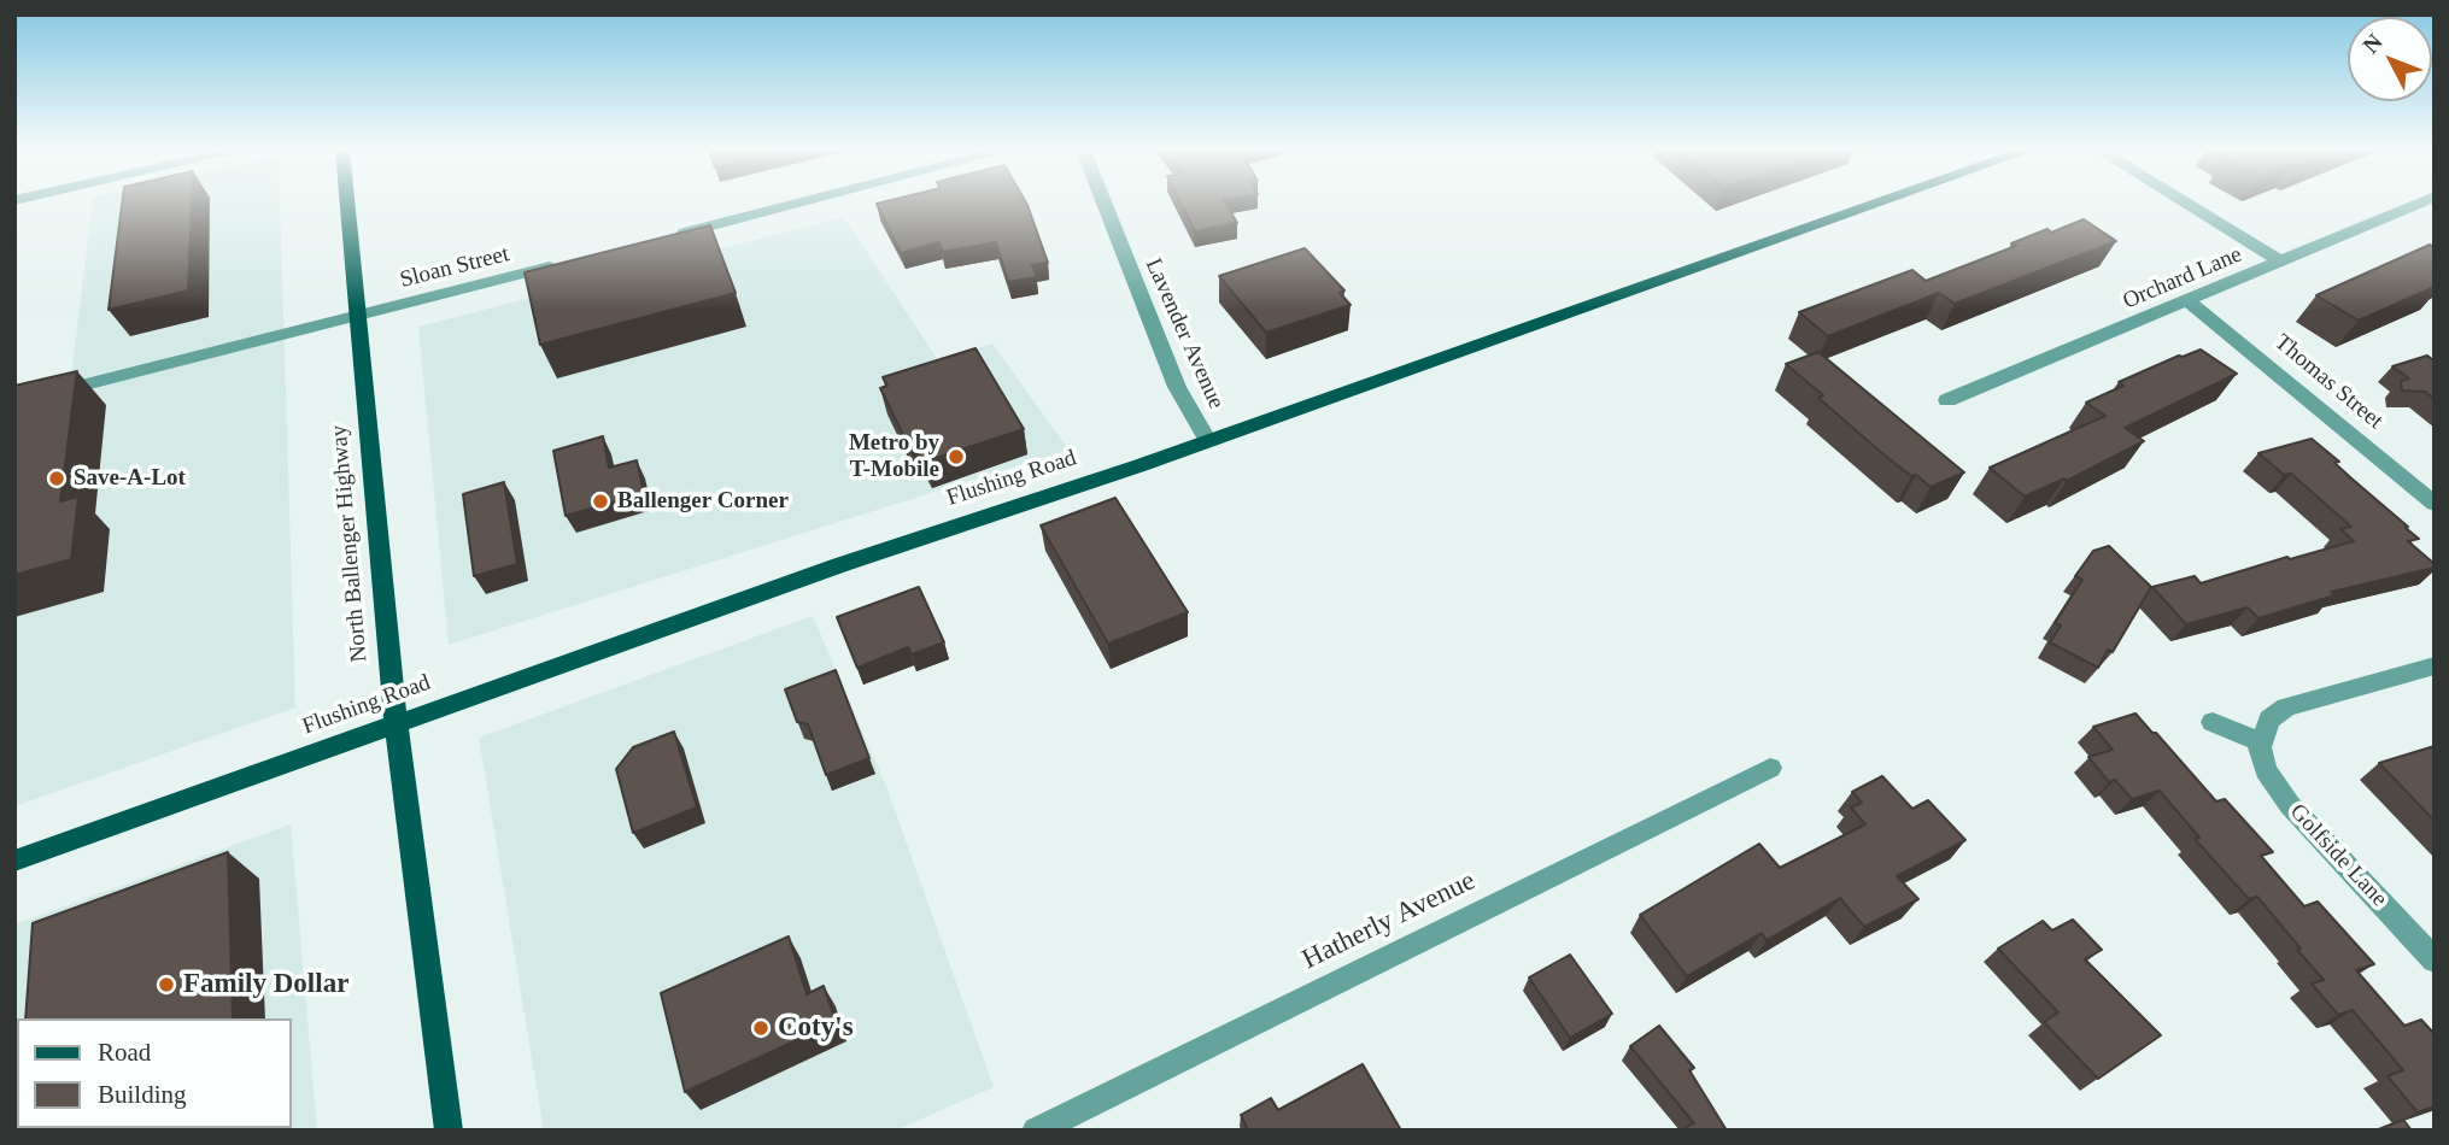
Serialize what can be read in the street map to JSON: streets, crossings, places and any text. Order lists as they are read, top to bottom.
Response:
{
  "streets": {
    "main road": ["Flushing Road", "North Ballenger Highway"],
    "street": [
      "Sloan Street",
      "Orchard Lane",
      "Lavender Avenue",
      "Thomas Street",
      "Golfside Lane",
      "Hatherly Avenue"
    ]
  },
  "crossings": [
    ["Sloan Street", "North Ballenger Highway"],
    ["Orchard Lane", "Thomas Street"],
    ["Lavender Avenue", "Flushing Road"],
    ["Flushing Road", "North Ballenger Highway"]
  ],
  "places": [
    "Metro by T-Mobile",
    "Save-A-Lot",
    "Ballenger Corner",
    "Family Dollar",
    "Coty's"
  ],
  "legend": ["Road", "Building"],
  "north": "top left"
}
